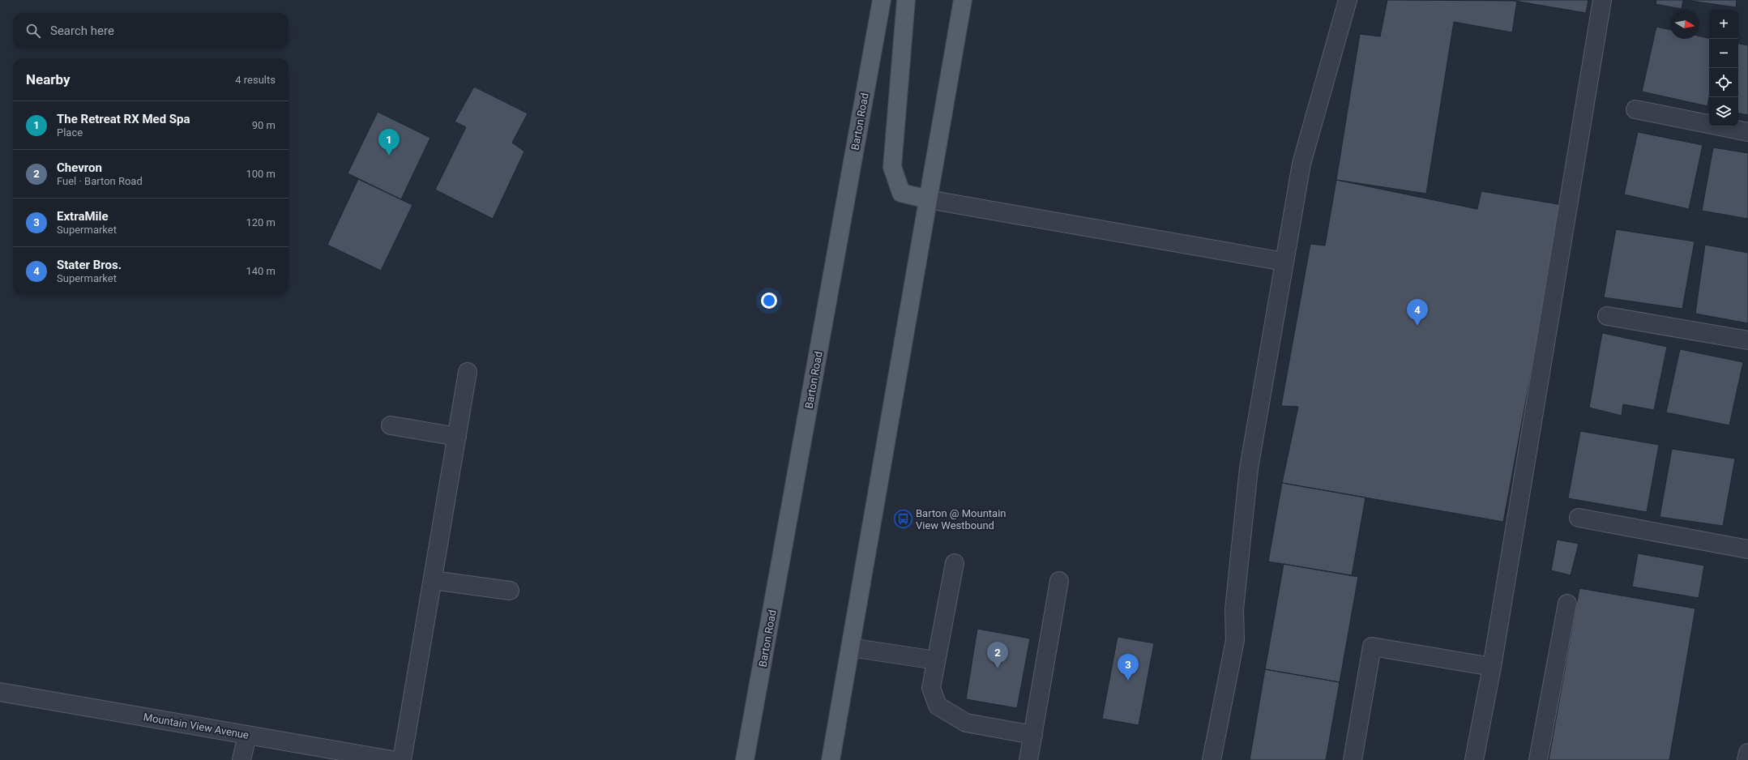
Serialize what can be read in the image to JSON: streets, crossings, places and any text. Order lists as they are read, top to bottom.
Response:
{
  "streets": {
    "main road": ["Barton Road"],
    "street": ["Mountain View Avenue"]
  },
  "places": {
    "bus stop": ["Barton @ Mountain View Westbound"]
  },
  "north": "right",
  "page": {
    "map_buttons": ["+", "−"],
    "search": "Search here",
    "heading": ["Nearby", "4 results"],
    "list": [
      {
        "mark": "1",
        "name": "The Retreat RX Med Spa",
        "note": "Place",
        "value": "90 m"
      },
      {
        "mark": "2",
        "name": "Chevron",
        "note": "Fuel · Barton Road",
        "value": "100 m"
      },
      {
        "mark": "3",
        "name": "ExtraMile",
        "note": "Supermarket",
        "value": "120 m"
      },
      {
        "mark": "4",
        "name": "Stater Bros.",
        "note": "Supermarket",
        "value": "140 m"
      }
    ],
    "pins": [
      "1",
      "4",
      "2",
      "3"
    ]
  }
}
